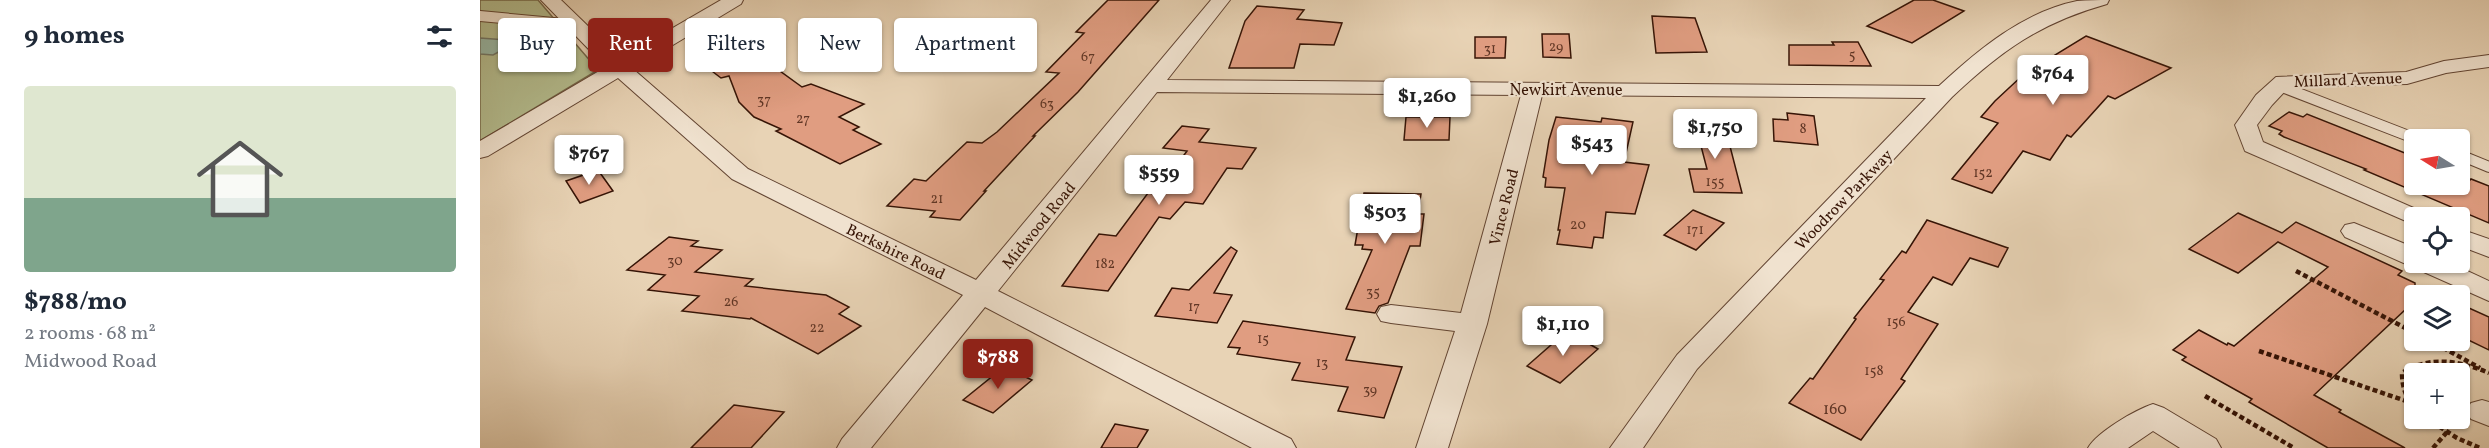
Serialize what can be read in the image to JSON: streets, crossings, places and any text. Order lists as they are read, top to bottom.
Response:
{
  "streets": {
    "street": [
      "Millard Avenue",
      "Newkirt Avenue",
      "Woodrow Parkway",
      "Vince Road",
      "Midwood Road",
      "Berkshire Road"
    ]
  },
  "crossings": [
    ["Newkirt Avenue", "Woodrow Parkway"],
    ["Newkirt Avenue", "Vince Road"],
    ["Newkirt Avenue", "Midwood Road"],
    ["Midwood Road", "Berkshire Road"]
  ],
  "house_numbers": [
    "29",
    "31",
    "5",
    "67",
    "37",
    "63",
    "27",
    "8",
    "152",
    "155",
    "21",
    "20",
    "171",
    "30",
    "182",
    "35",
    "26",
    "17",
    "156",
    "22",
    "15",
    "13",
    "158",
    "39",
    "160"
  ],
  "north": "left",
  "page": {
    "heading": "9 homes",
    "chip": [
      "Buy",
      "Rent",
      "Filters",
      "New",
      "Apartment"
    ],
    "price": [
      "$764",
      "$1,260",
      "$1,750",
      "$543",
      "$767",
      "$559",
      "$503",
      "$1,110",
      "$788"
    ],
    "list": [
      {
        "name": "$788/mo",
        "note": "2 rooms · 68 m² · Midwood Road"
      }
    ],
    "map_buttons": "+"
  }
}
